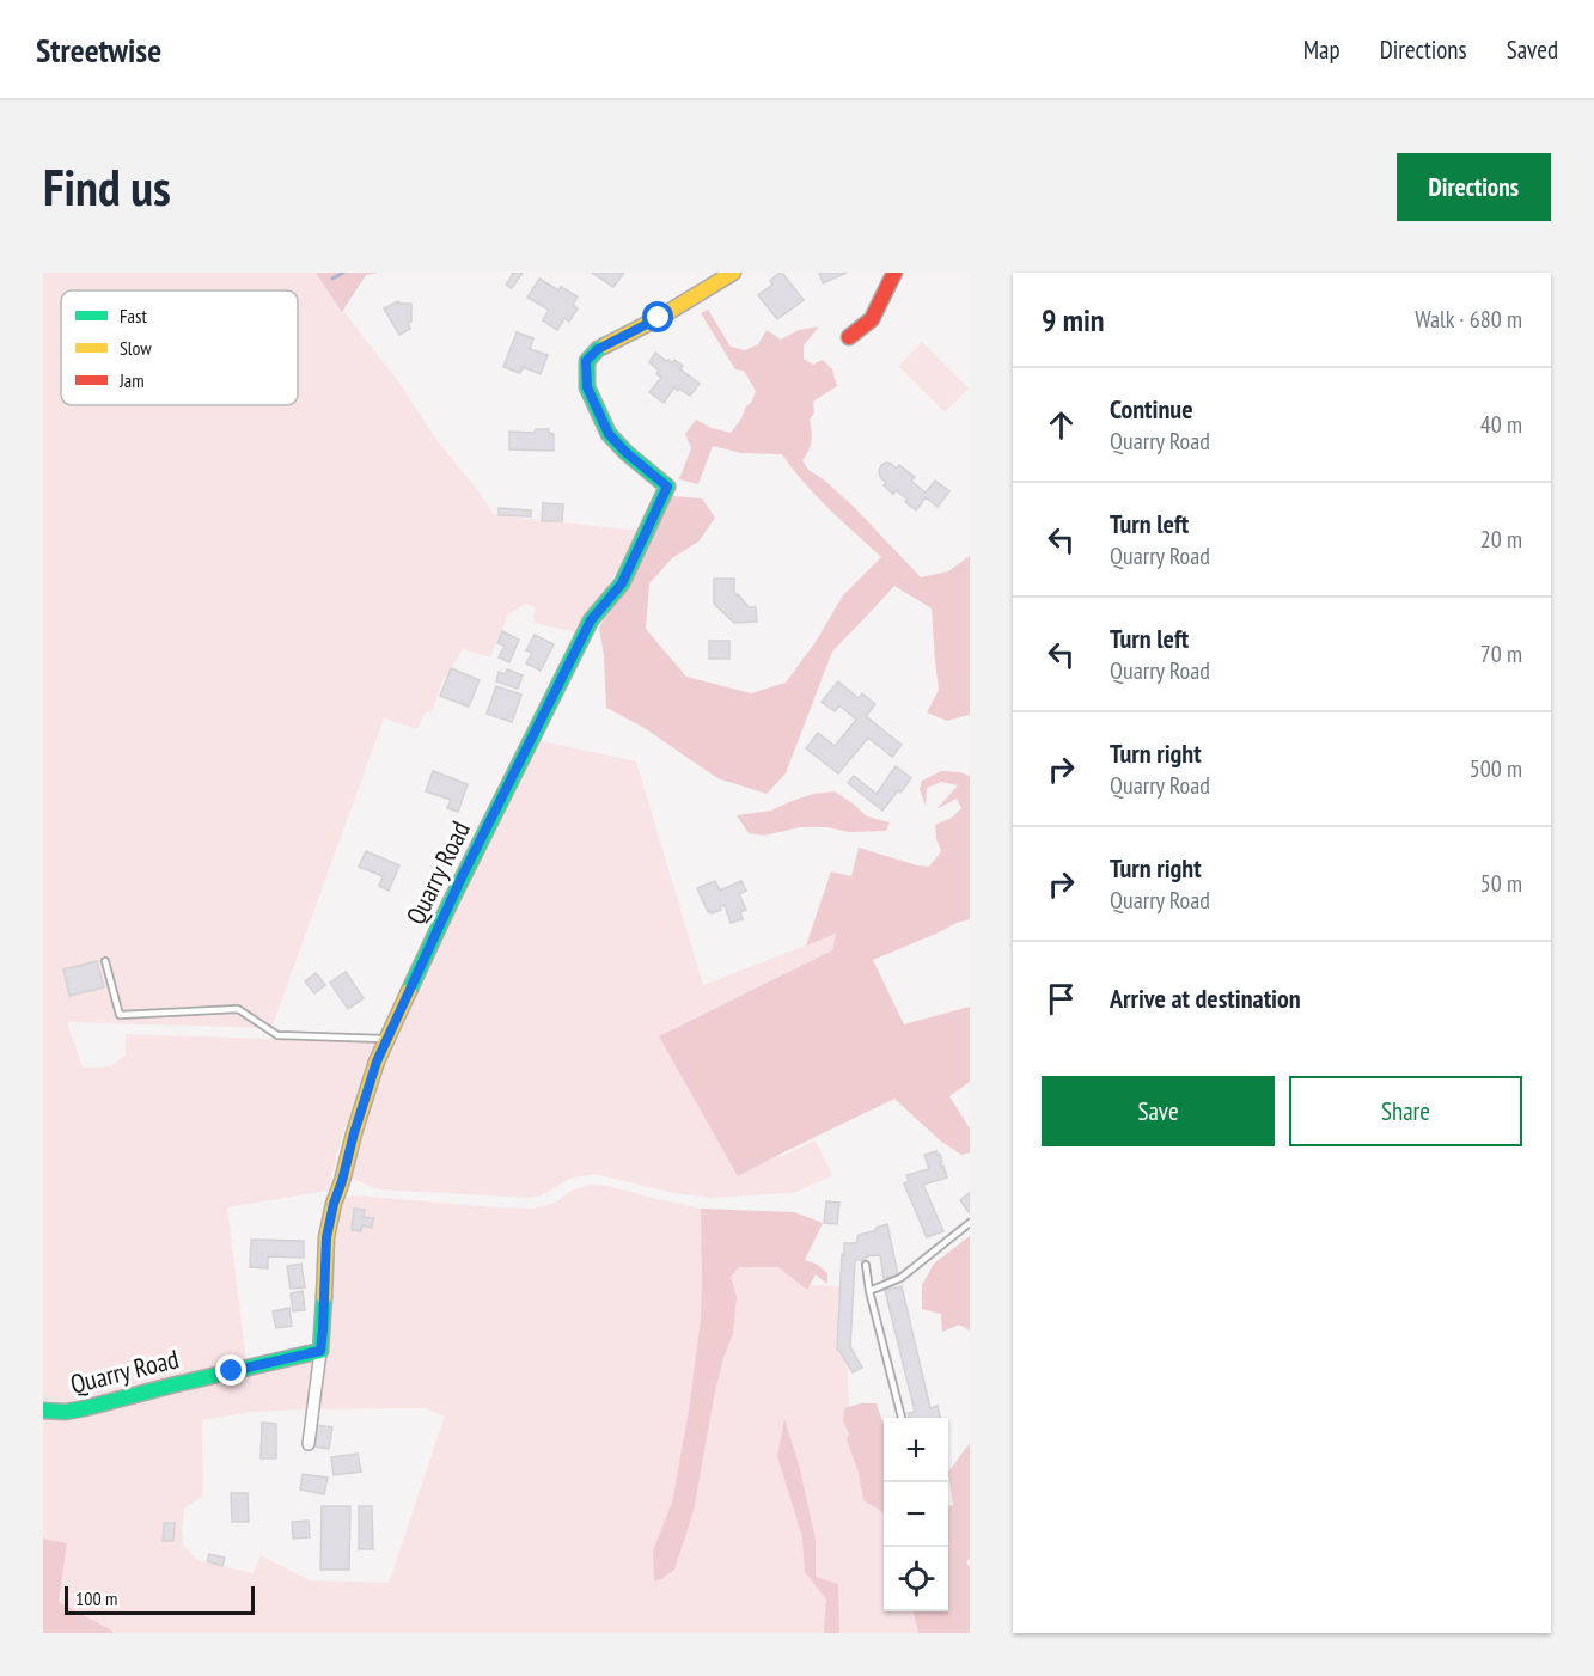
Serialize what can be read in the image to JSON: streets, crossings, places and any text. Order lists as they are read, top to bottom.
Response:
{
  "streets": {
    "street": ["Quarry Road"]
  },
  "legend": ["Fast", "Slow", "Jam"],
  "scale_bar": "100 m",
  "page": {
    "header": "Streetwise",
    "nav": ["Map", "Directions", "Saved"],
    "buttons": [
      "Directions",
      ["Save", "Share"]
    ],
    "title": "Find us",
    "heading": ["9 min", "Walk · 680 m"],
    "list": [
      ["Continue", "Quarry Road", "40 m"],
      ["Turn left", "Quarry Road", "20 m"],
      ["Turn left", "Quarry Road", "70 m"],
      ["Turn right", "Quarry Road", "500 m"],
      ["Turn right", "Quarry Road", "50 m"],
      "Arrive at destination"
    ],
    "map_buttons": ["+", "−"],
    "scale": "100 m"
  }
}
